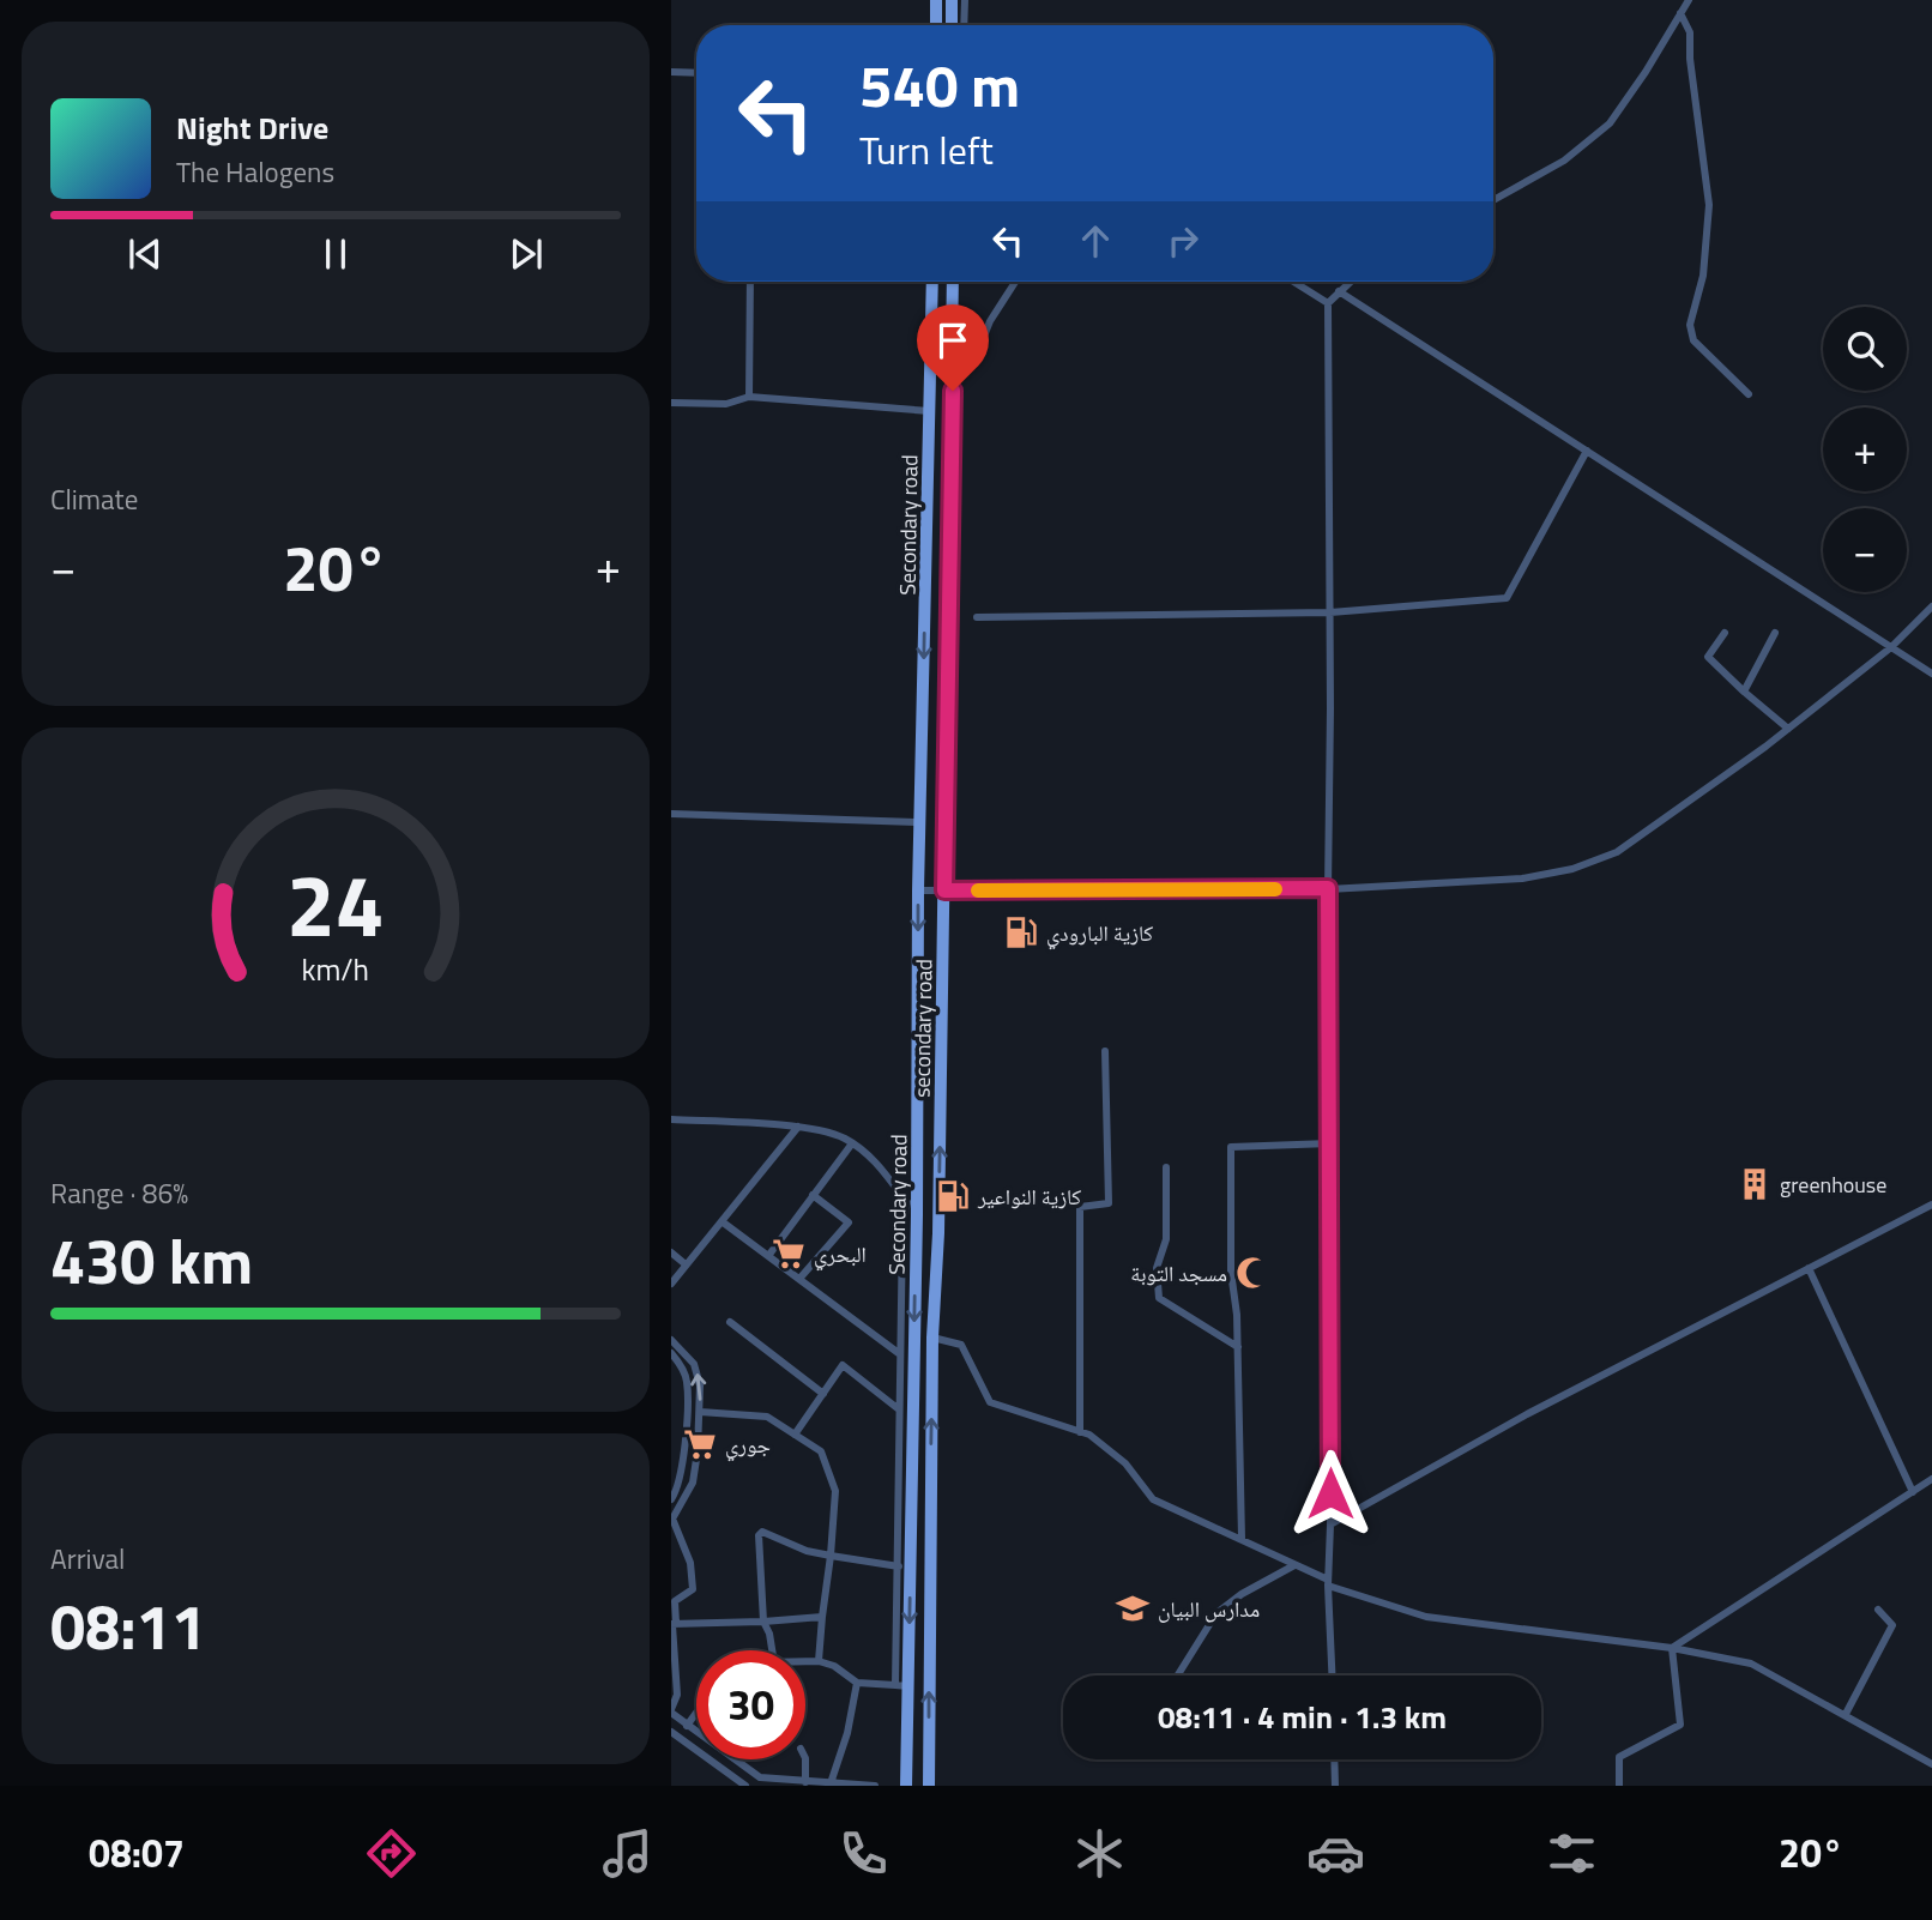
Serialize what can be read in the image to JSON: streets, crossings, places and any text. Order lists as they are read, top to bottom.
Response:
{
  "streets": {
    "main road": ["Secondary road", "secondary road"]
  },
  "one_way": ["Secondary road", "secondary road"],
  "places": {
    "fuel station": ["كازية البارودي", "كازية النواعير"],
    "building": ["greenhouse"],
    "supermarket": ["البحري", "جوري"],
    "mosque": ["مسجد التوبة"],
    "school or university": ["مدارس البيان"]
  },
  "page": {
    "turn": ["540 m", "Turn left"],
    "song": ["Night Drive", "The Halogens"],
    "map_buttons": ["+", "−"],
    "tile": [
      "Climate",
      ["Range · 86%", "430 km"],
      ["Arrival", "08:11"]
    ],
    "heat": ["−", "20°", "+"],
    "limit": "30",
    "trip": "08:11 · 4 min · 1.3 km",
    "tabs": ["08:07", "20°"],
    "gauge": ["24", "km/h"]
  }
}
